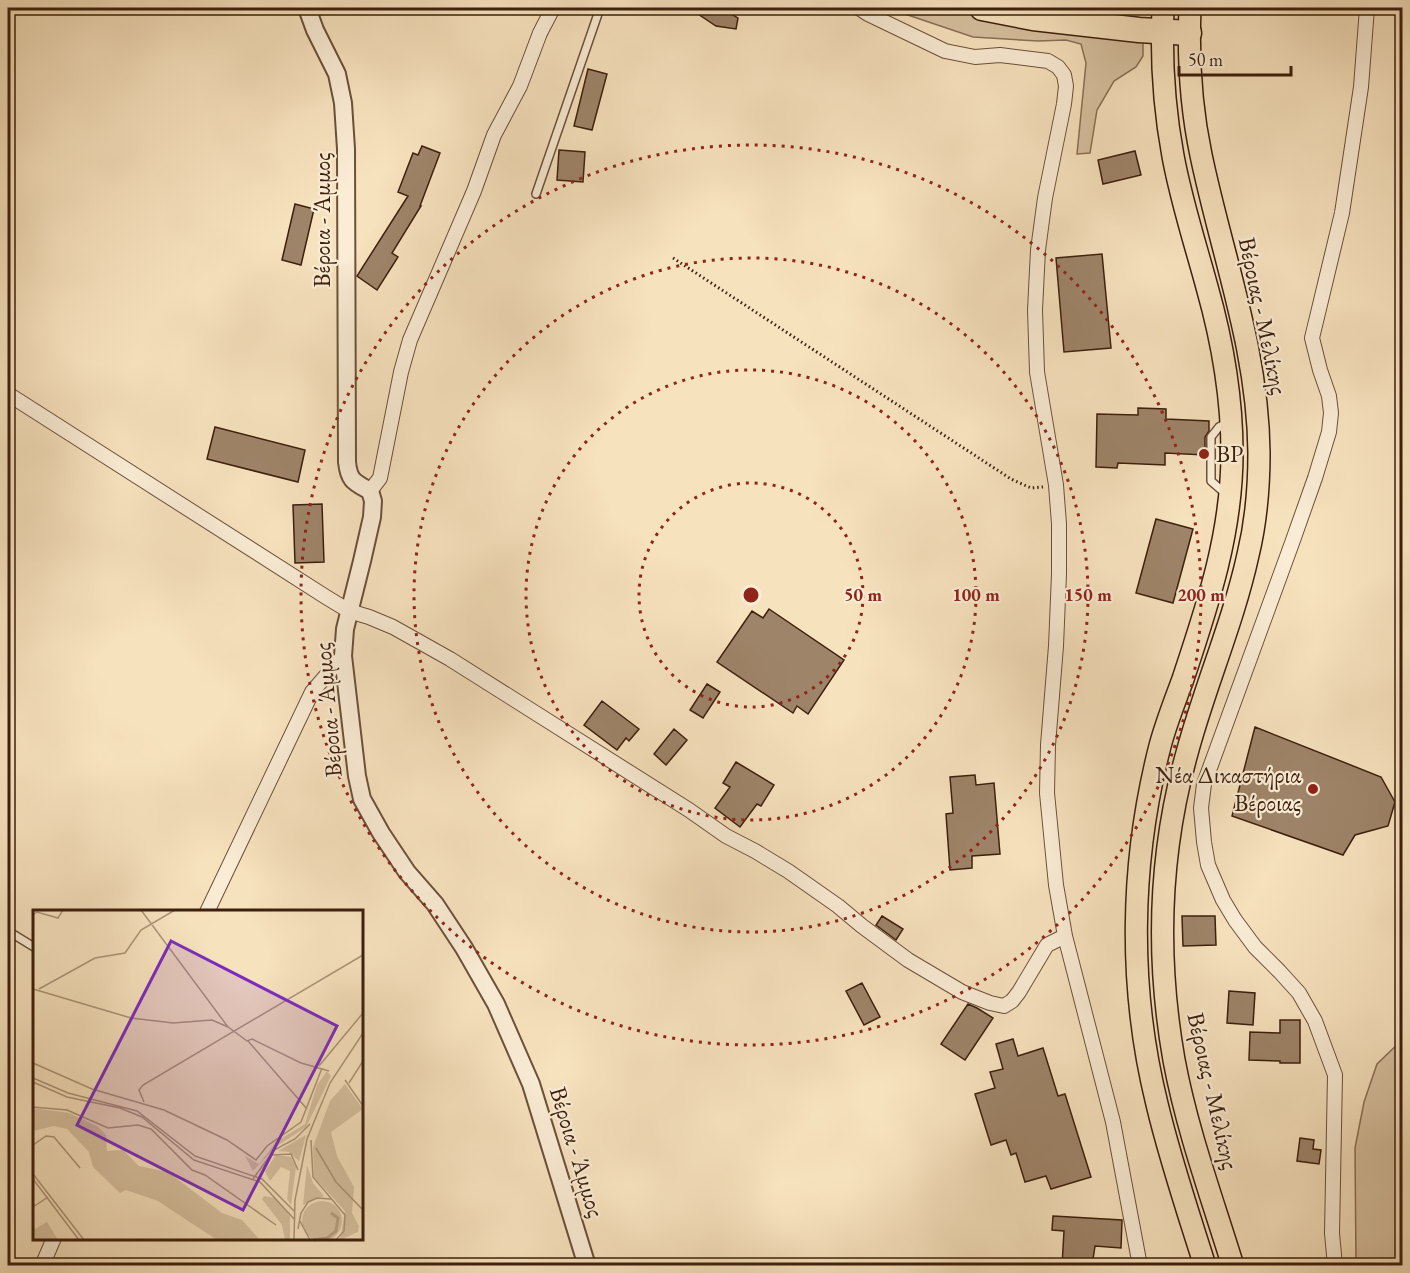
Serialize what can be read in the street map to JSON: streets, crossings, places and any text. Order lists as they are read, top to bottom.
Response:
{
  "streets": {
    "main road": ["Βέροιας - Μελίκης"],
    "street": ["Βέροια - Άμμος"]
  },
  "places": ["BP", "Νέα Δικαστήρια Βέροιας"],
  "scale_bar": "50 m",
  "rings": [
    "50 m",
    "100 m",
    "150 m",
    "200 m"
  ]
}
